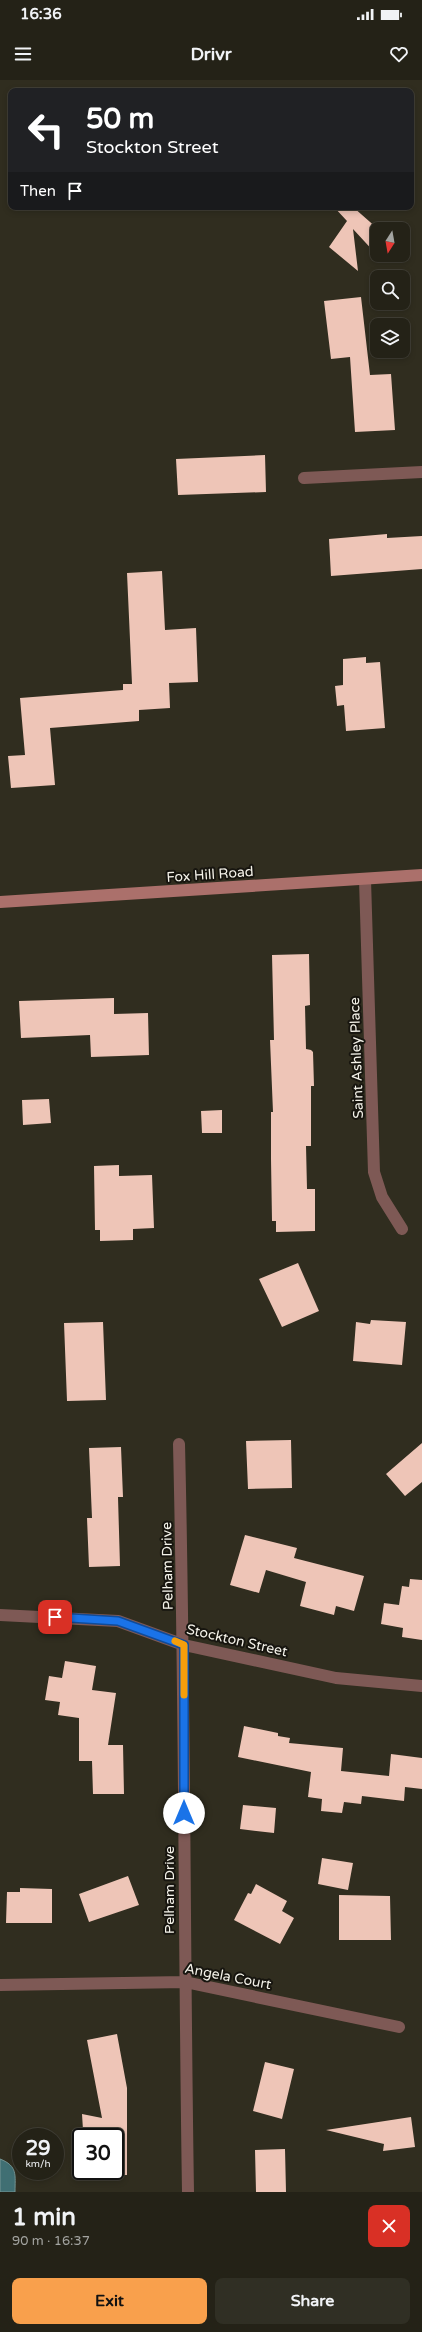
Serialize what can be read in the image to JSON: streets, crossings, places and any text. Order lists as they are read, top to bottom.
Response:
{
  "streets": {
    "main road": ["Fox Hill Road"],
    "street": [
      "Saint Ashley Place",
      "Pelham Drive",
      "Stockton Street",
      "Angela Court"
    ]
  },
  "crossings": [
    ["Fox Hill Road", "Saint Ashley Place"],
    ["Pelham Drive", "Stockton Street"],
    ["Pelham Drive", "Angela Court"]
  ],
  "north": "bottom",
  "page": {
    "status": "16:36",
    "header": "Drivr",
    "turn": ["50 m", "Stockton Street"],
    "then": "Then",
    "speed": "29 km/h",
    "limit": "30",
    "heading": ["1 min", "90 m · 16:37"],
    "buttons": ["Exit", "Share"]
  }
}
